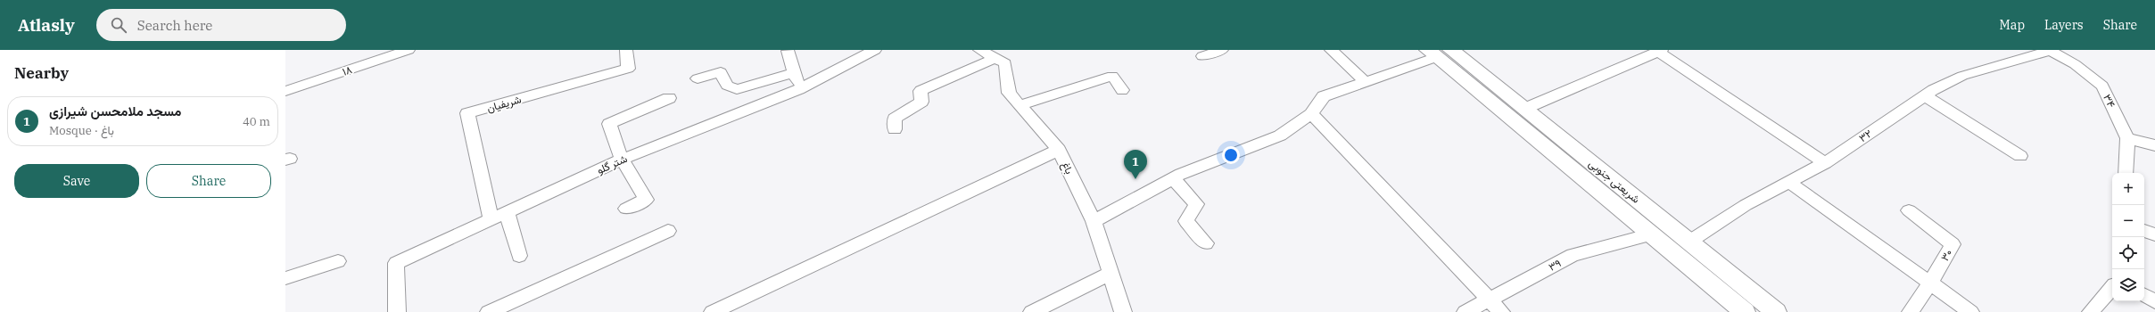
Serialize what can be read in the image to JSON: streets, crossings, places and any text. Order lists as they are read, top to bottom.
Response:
{
  "streets": {
    "main road": ["شریعتی جنوبی"],
    "street": [
      "۱۸",
      "۳۴",
      "شریفیان",
      "۳۲",
      "شتر گلو",
      "باغ",
      "۳۰",
      "۳۹"
    ]
  },
  "crossings": [
    ["۳۴", "۳۲"],
    ["شریفیان", "شتر گلو"],
    ["۳۲", "شریعتی جنوبی"],
    ["شریعتی جنوبی", "۳۹"]
  ],
  "page": {
    "header": "Atlasly",
    "search": "Search here",
    "nav": ["Map", "Layers", "Share"],
    "heading": "Nearby",
    "list": [
      {
        "mark": "1",
        "name": "مسجد ملامحسن شیرازی",
        "note": "Mosque · باغ",
        "value": "40 m"
      }
    ],
    "pins": "1",
    "buttons": ["Save", "Share"],
    "map_buttons": ["+", "−"]
  }
}
